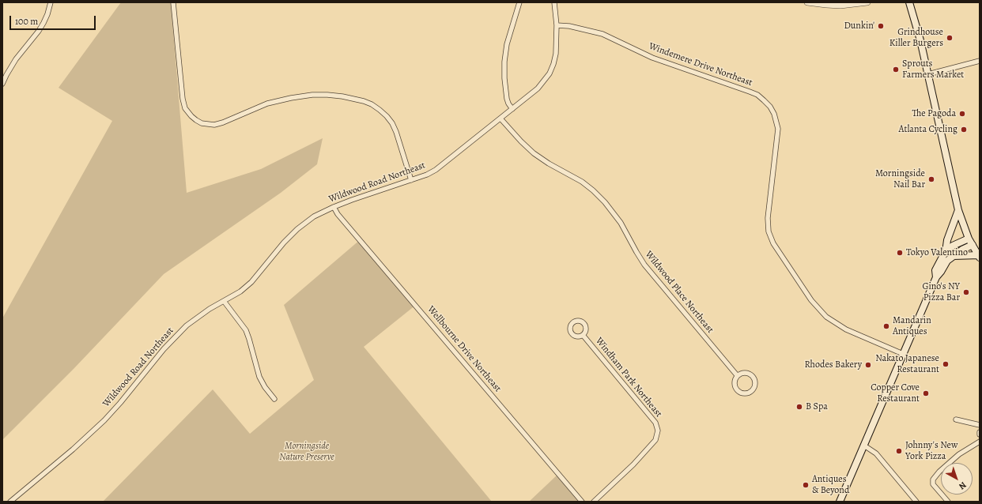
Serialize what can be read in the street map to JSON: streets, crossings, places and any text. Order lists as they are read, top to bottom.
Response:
{
  "streets": {
    "street": [
      "Windemere Drive Northeast",
      "Wildwood Road Northeast",
      "Wildwood Place Northeast",
      "Wellbourne Drive Northeast",
      "Windham Park Northeast"
    ]
  },
  "crossings": [
    ["Windemere Drive Northeast", "Wildwood Road Northeast"],
    ["Wildwood Road Northeast", "Wildwood Place Northeast"],
    ["Wildwood Road Northeast", "Wellbourne Drive Northeast"]
  ],
  "parks": ["Morningside Nature Preserve"],
  "places": [
    "Dunkin'",
    "Grindhouse Killer Burgers",
    "Sprouts Farmers Market",
    "The Pagoda",
    "Atlanta Cycling",
    "Morningside Nail Bar",
    "Tokyo Valentino",
    "Gino's NY Pizza Bar",
    "Mandarin Antiques",
    "Nakato Japanese Restaurant",
    "Rhodes Bakery",
    "Copper Cove Restaurant",
    "B Spa",
    "Johnny's New York Pizza",
    "Antiques & Beyond"
  ],
  "scale_bar": "100 m",
  "north": "bottom right"
}
